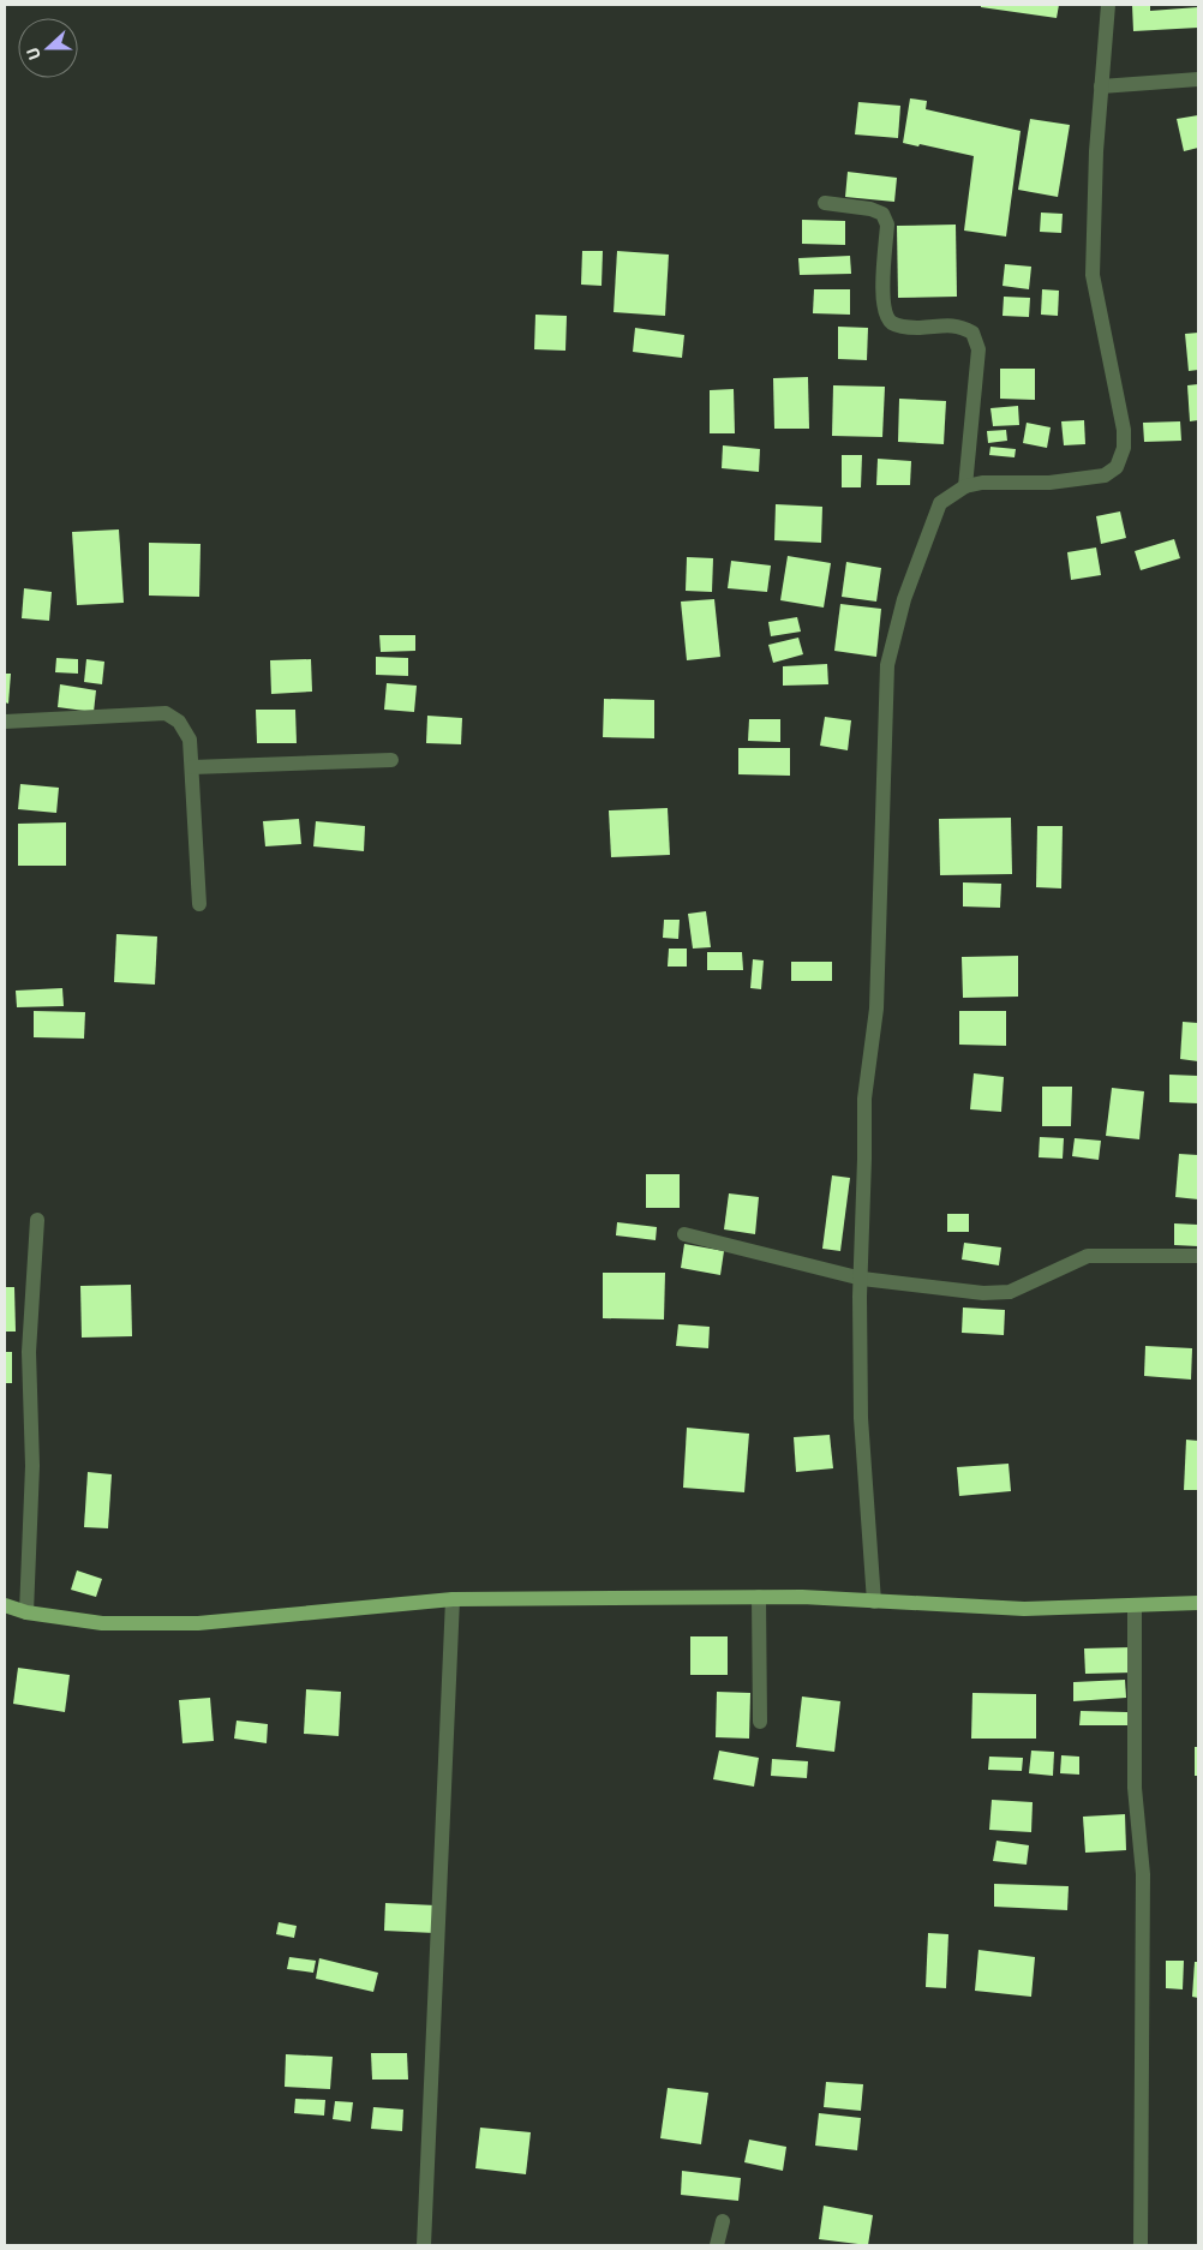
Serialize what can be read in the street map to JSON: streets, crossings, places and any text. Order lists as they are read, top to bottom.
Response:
{
  "north": "left"
}
